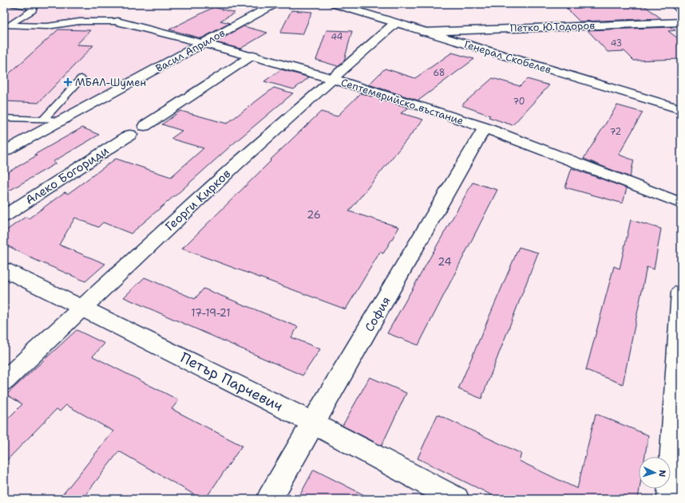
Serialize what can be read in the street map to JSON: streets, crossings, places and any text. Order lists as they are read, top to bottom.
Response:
{
  "streets": {
    "street": [
      "Петко Ю.Тодоров",
      "Васил Априлов",
      "Генерал Скобелев",
      "Септемврийско въстание",
      "Алеко Богориди",
      "Георги Кирков",
      "София",
      "Петър Парчевич"
    ]
  },
  "crossings": [
    ["Петко Ю.Тодоров", "Генерал Скобелев"],
    ["Васил Априлов", "Септемврийско въстание"],
    ["Генерал Скобелев", "Георги Кирков"],
    ["Септемврийско въстание", "Георги Кирков"],
    ["Септемврийско въстание", "София"],
    ["Георги Кирков", "Петър Парчевич"],
    ["София", "Петър Парчевич"]
  ],
  "places": {
    "health": ["МБАЛ-Шумен"]
  },
  "house_numbers": [
    "44",
    "43",
    "68",
    "70",
    "72",
    "26",
    "24",
    "17-19-21"
  ],
  "north": "right"
}
